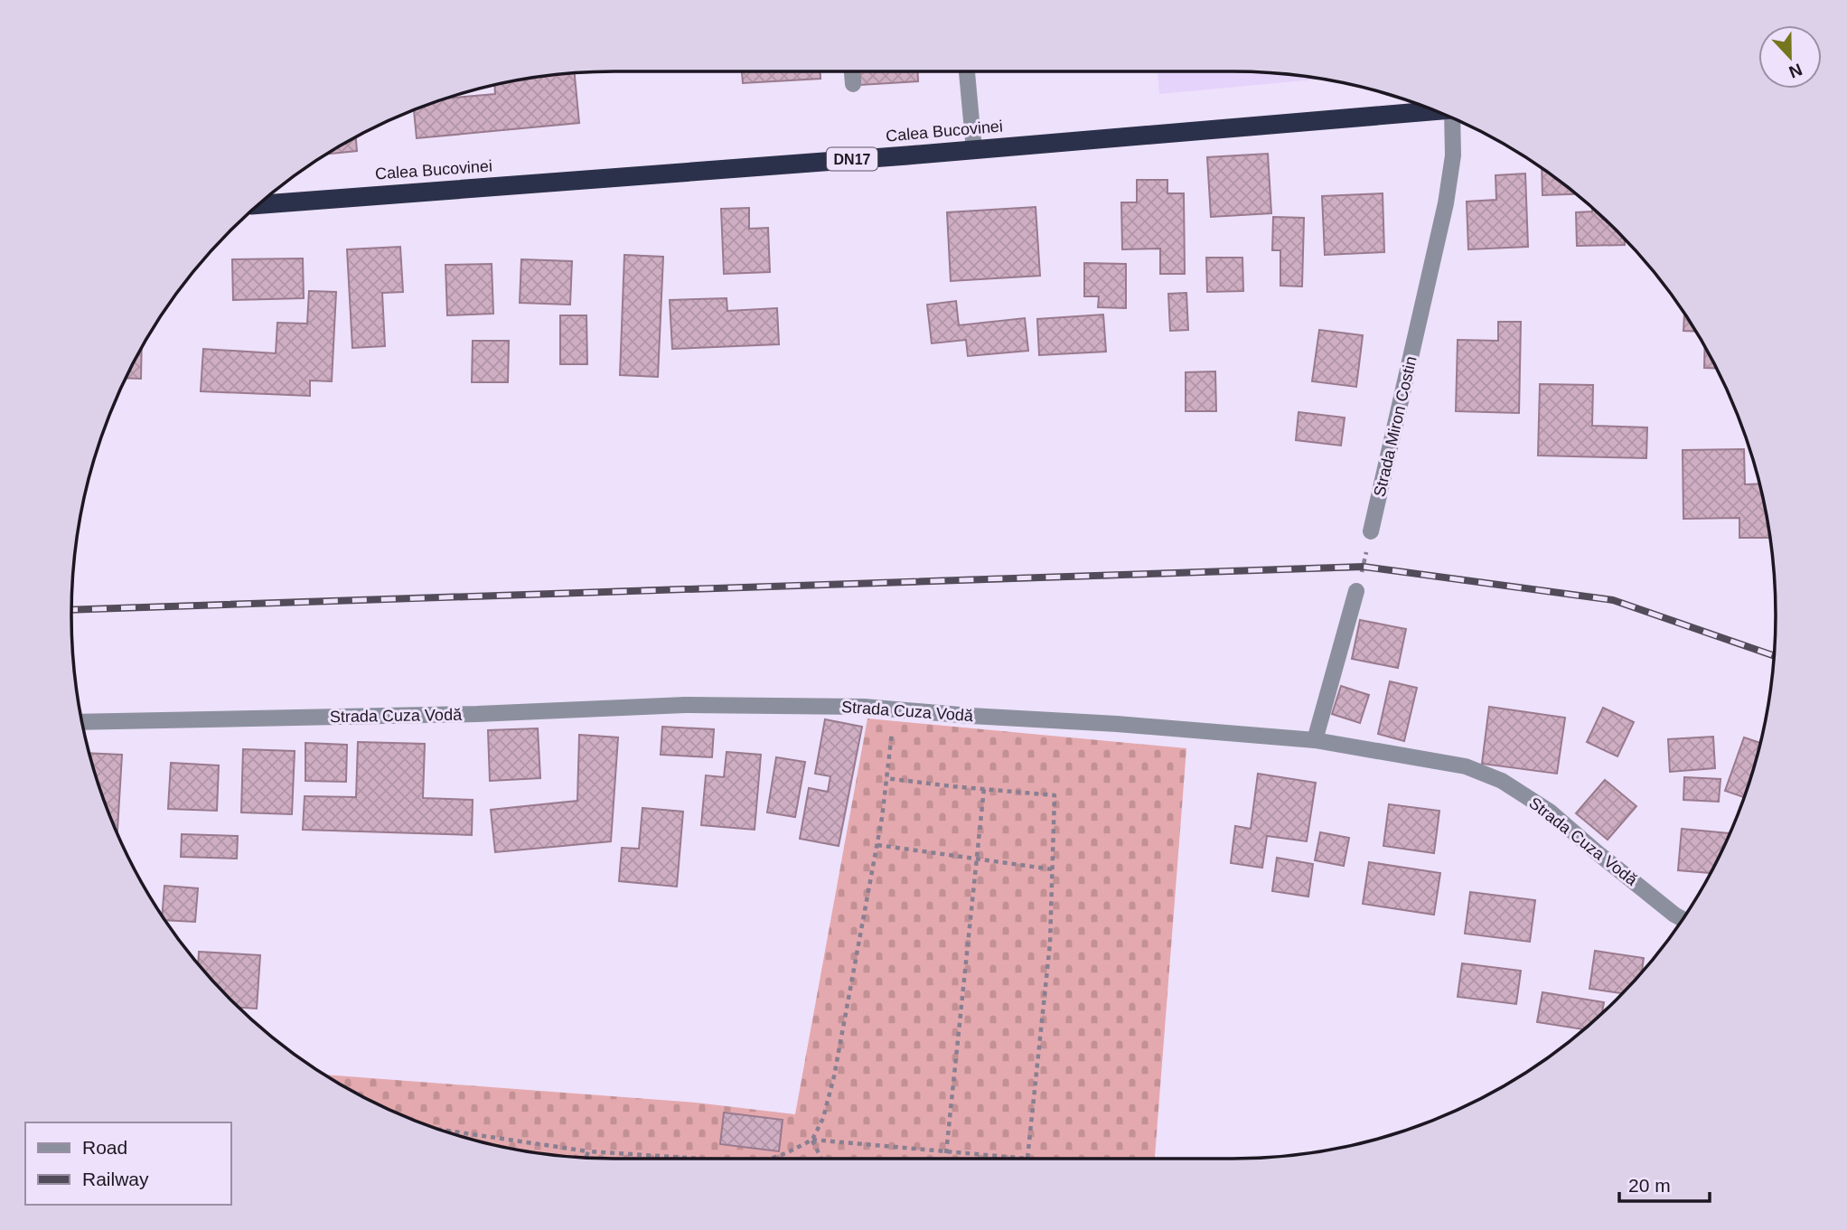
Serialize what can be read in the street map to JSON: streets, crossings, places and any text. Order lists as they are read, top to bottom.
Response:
{
  "streets": {
    "highway": ["Calea Bucovinei", "DN17"],
    "street": ["Strada Miron Costin", "Strada Cuza Vodă"]
  },
  "legend": ["Road", "Railway"],
  "scale_bar": "20 m",
  "north": "bottom"
}
